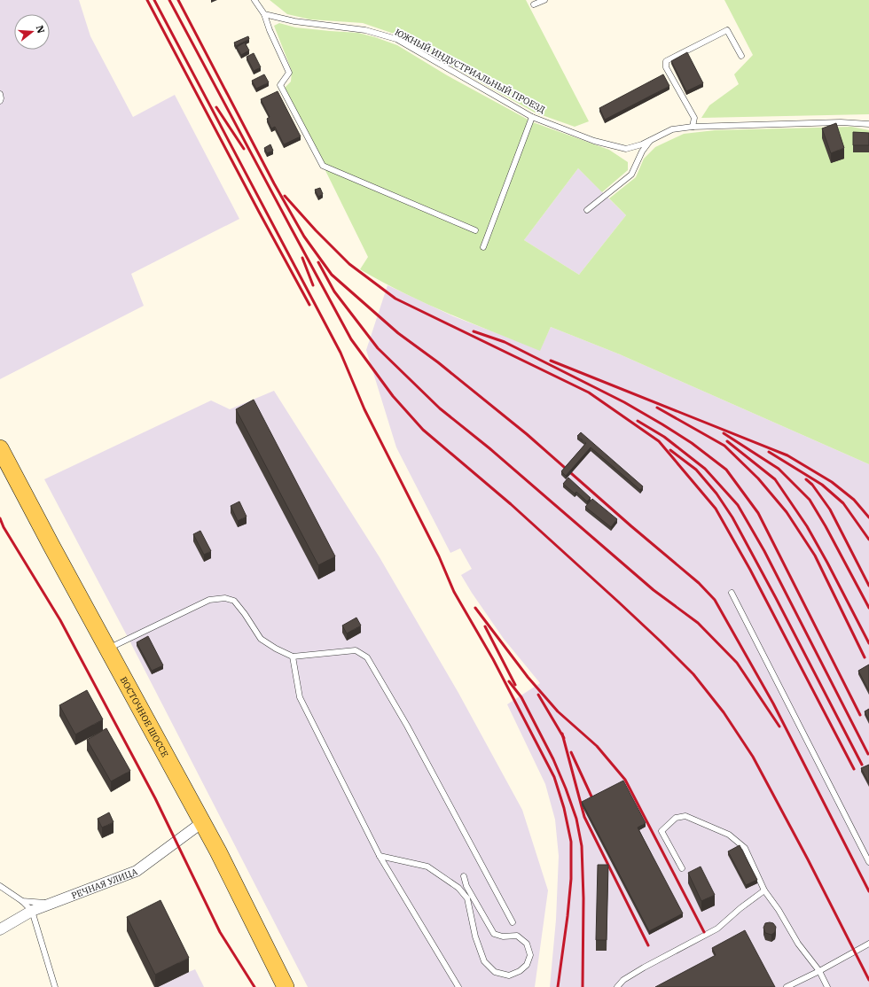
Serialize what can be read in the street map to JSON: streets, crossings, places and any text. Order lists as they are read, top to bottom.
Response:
{
  "streets": {
    "main road": ["ВОСТОЧНОЕ ШОССЕ"],
    "street": ["РЕЧНАЯ УЛИЦА"],
    "lane": ["ЮЖНЫЙ ИНДУСТРИАЛЬНЫЙ ПРОЕЗД"]
  },
  "crossings": [
    ["ВОСТОЧНОЕ ШОССЕ", "РЕЧНАЯ УЛИЦА"]
  ],
  "north": "right"
}
